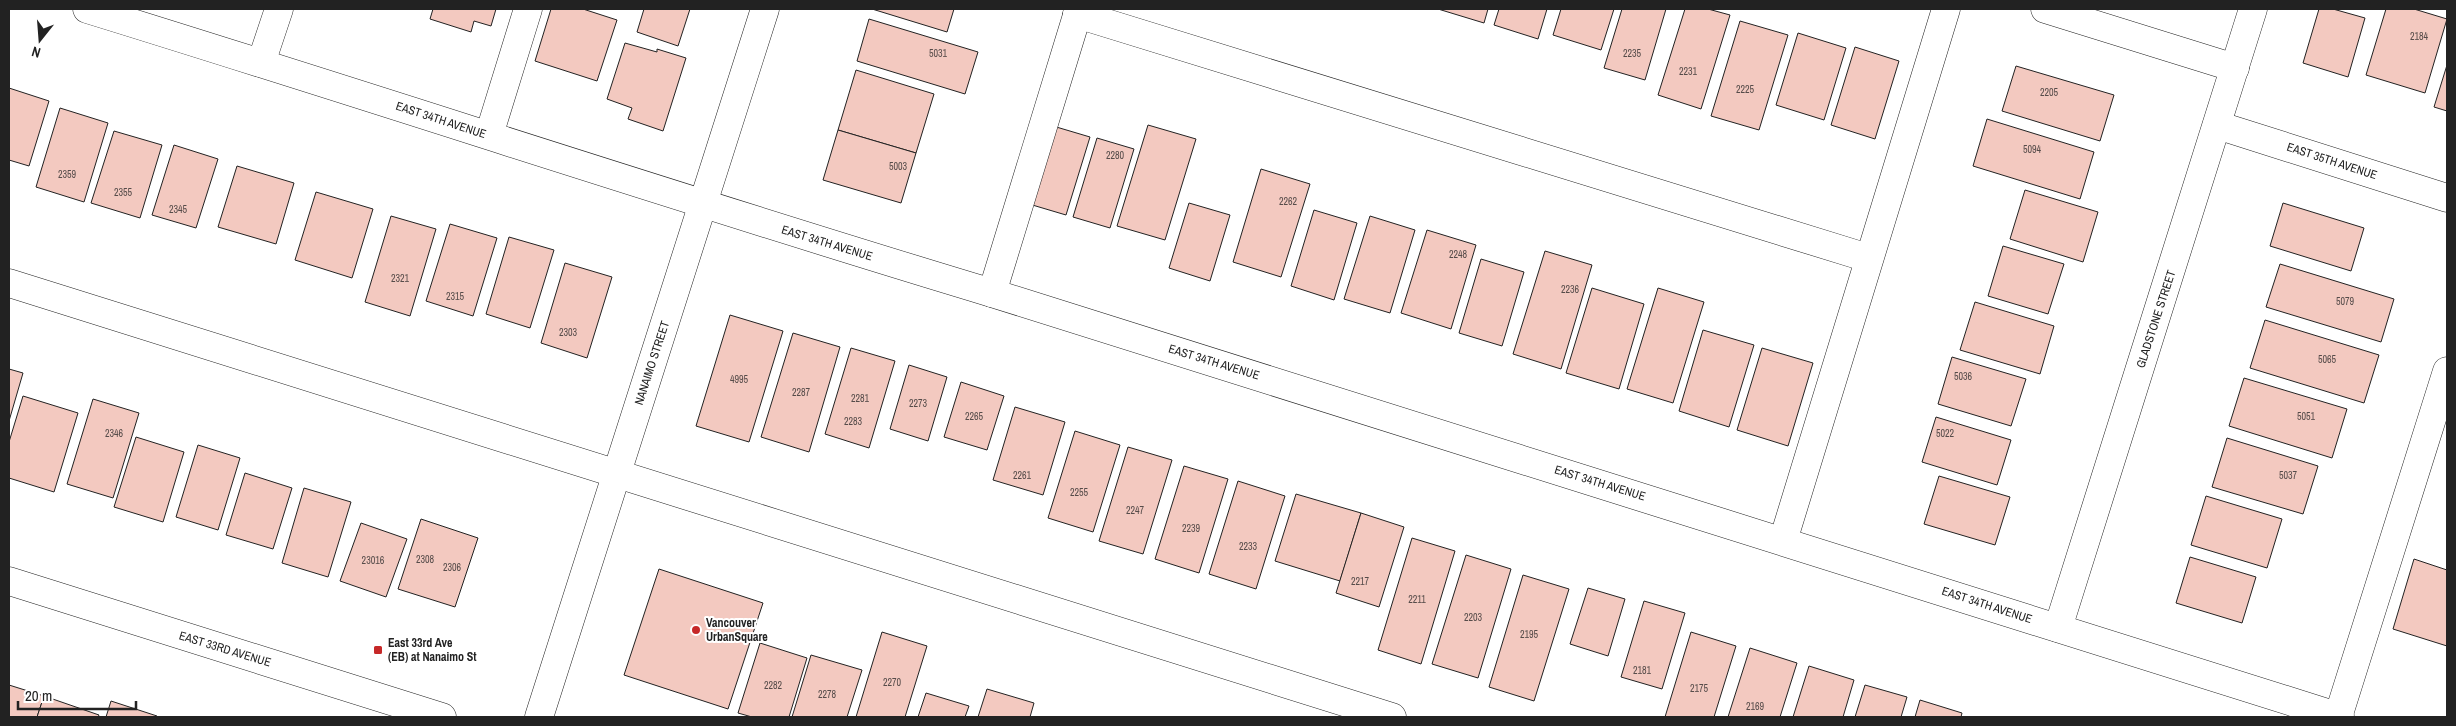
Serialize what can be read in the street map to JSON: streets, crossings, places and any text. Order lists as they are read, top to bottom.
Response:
{
  "streets": {
    "street": [
      "EAST 34TH AVENUE",
      "EAST 35TH AVENUE",
      "GLADSTONE STREET",
      "NANAIMO STREET",
      "EAST 33RD AVENUE"
    ]
  },
  "crossings": [
    ["EAST 34TH AVENUE", "GLADSTONE STREET"],
    ["EAST 34TH AVENUE", "NANAIMO STREET"],
    ["EAST 35TH AVENUE", "GLADSTONE STREET"]
  ],
  "places": {
    "other": ["Vancouver UrbanSquare"],
    "transit": ["East 33rd Ave (EB) at Nanaimo St"]
  },
  "house_numbers": [
    "2184",
    "5031",
    "2235",
    "2231",
    "2225",
    "2205",
    "5094",
    "2280",
    "5003",
    "2359",
    "2355",
    "2262",
    "2345",
    "2248",
    "2321",
    "2236",
    "2315",
    "5079",
    "2303",
    "5065",
    "5036",
    "4995",
    "2287",
    "2281",
    "2273",
    "2265",
    "5051",
    "2283",
    "2346",
    "5022",
    "2261",
    "5037",
    "2255",
    "2247",
    "2239",
    "2233",
    "2308",
    "23016",
    "2306",
    "2217",
    "2211",
    "2203",
    "2195",
    "2181",
    "2270",
    "2282",
    "2175",
    "2278",
    "2169"
  ],
  "scale_bar": "20 m",
  "north": "bottom"
}
